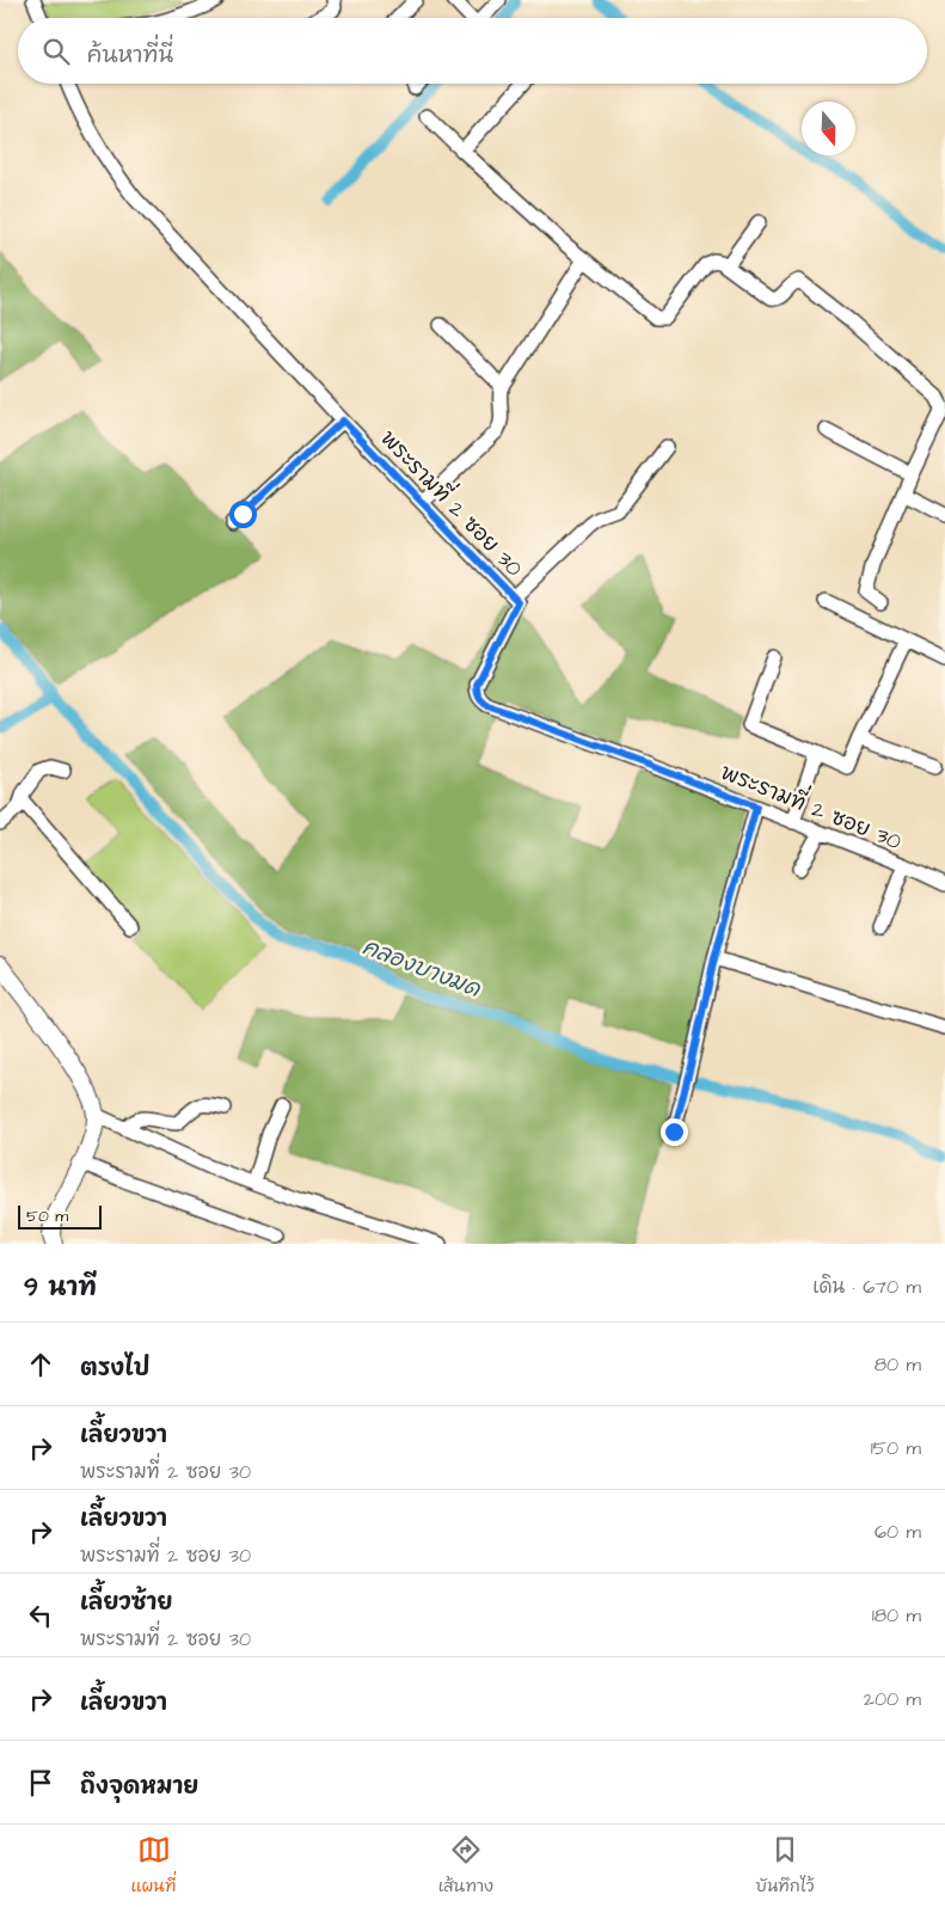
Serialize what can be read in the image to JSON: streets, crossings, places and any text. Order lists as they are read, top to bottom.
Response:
{
  "streets": {
    "street": ["พระรามที่ 2 ซอย 30"]
  },
  "water": ["คลองบางมด"],
  "scale_bar": "50 m",
  "north": "bottom",
  "page": {
    "search": "ค้นหาที่นี่",
    "scale": "50 m",
    "heading": ["9 นาที", "เดิน · 670 m"],
    "list": [
      ["ตรงไป", "80 m"],
      ["เลี้ยวขวา", "พระรามที่ 2 ซอย 30", "150 m"],
      ["เลี้ยวขวา", "พระรามที่ 2 ซอย 30", "60 m"],
      ["เลี้ยวซ้าย", "พระรามที่ 2 ซอย 30", "180 m"],
      ["เลี้ยวขวา", "200 m"],
      "ถึงจุดหมาย"
    ],
    "nav": ["แผนที่", "เส้นทาง", "บันทึกไว้"]
  }
}
